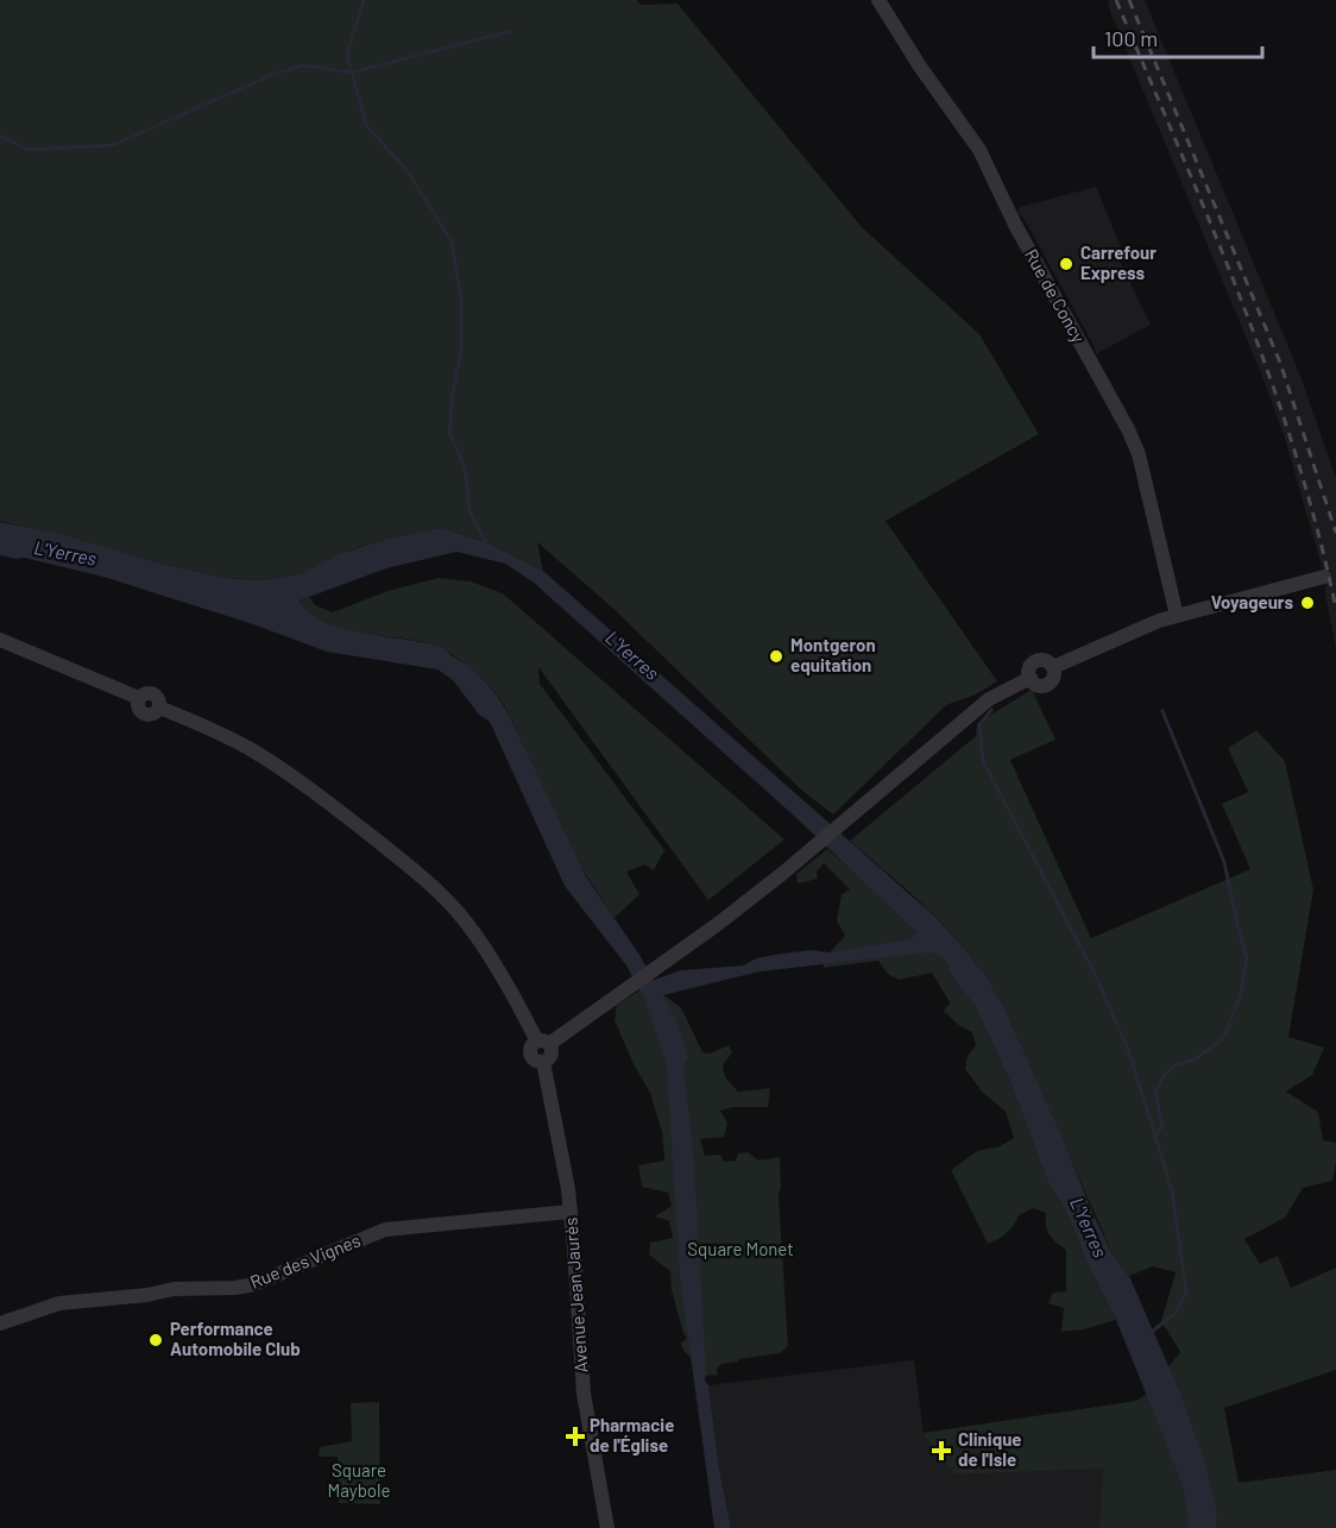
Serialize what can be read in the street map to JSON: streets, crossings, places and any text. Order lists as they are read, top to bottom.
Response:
{
  "streets": {
    "street": ["Rue de Concy", "Rue des Vignes", "Avenue Jean Jaurès"]
  },
  "crossings": [
    ["Rue des Vignes", "Avenue Jean Jaurès"]
  ],
  "water": ["L'Yerres"],
  "parks": ["Square Monet", "Square Maybole"],
  "places": {
    "other": [
      "Carrefour Express",
      "Voyageurs",
      "Montgeron equitation",
      "Performance Automobile Club"
    ],
    "health": ["Pharmacie de l'Église", "Clinique de l'Isle"]
  },
  "scale_bar": "100 m"
}
